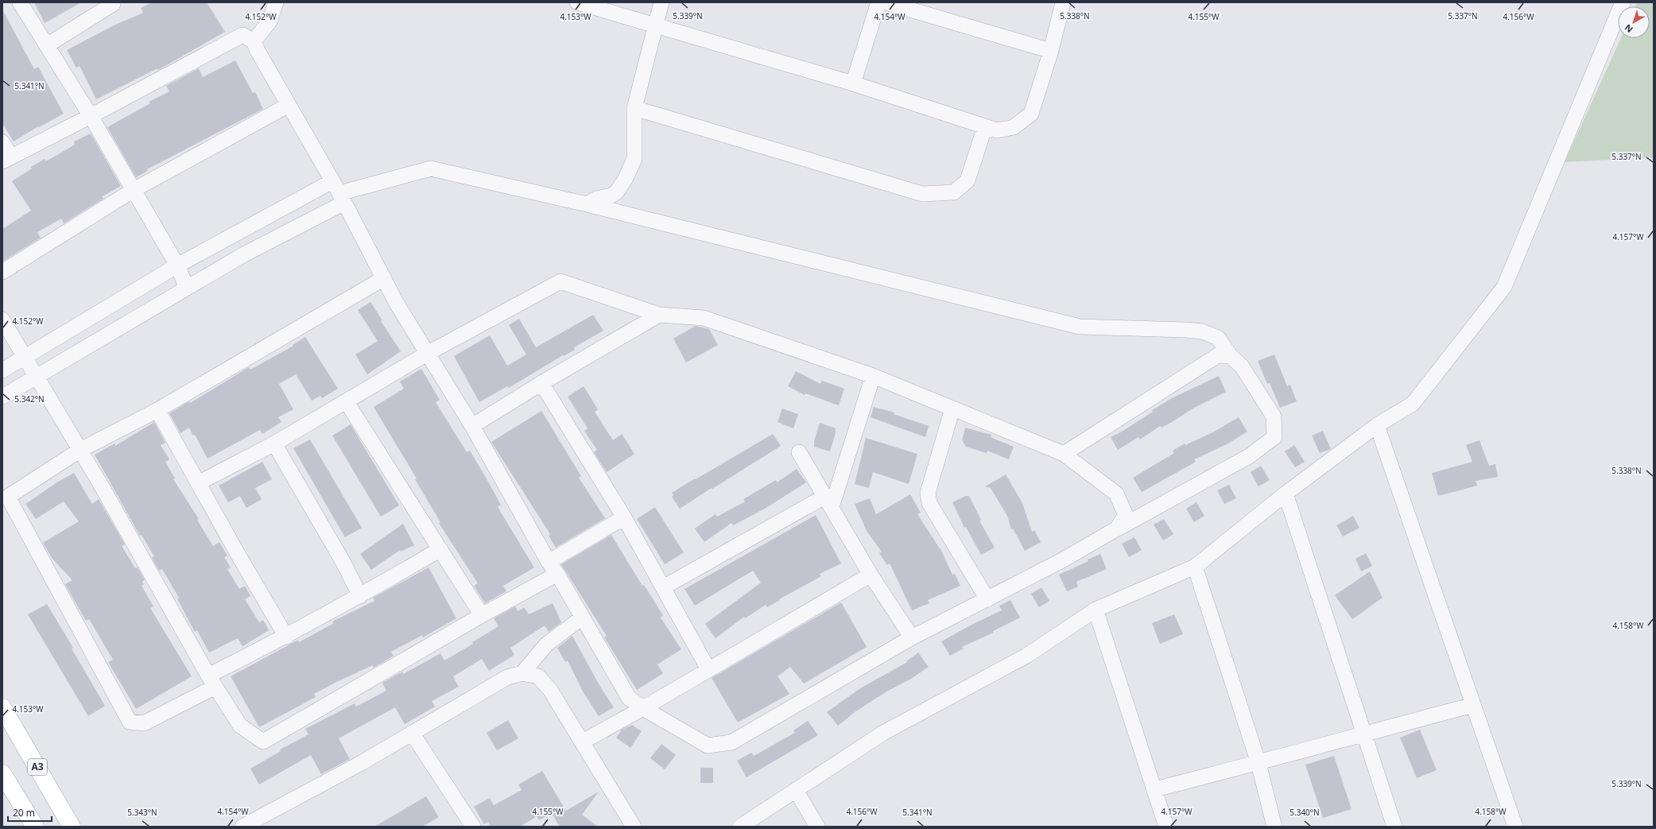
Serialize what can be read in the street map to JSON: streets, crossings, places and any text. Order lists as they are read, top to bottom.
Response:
{
  "streets": {
    "main road": ["A3"]
  },
  "scale_bar": "20 m",
  "north": "bottom left",
  "coordinates": [
    "5.339°N",
    "5.338°N",
    "5.337°N",
    "4.152°W",
    "4.153°W",
    "4.154°W",
    "4.155°W",
    "4.156°W",
    "5.341°N",
    "4.157°W",
    "5.342°N",
    "4.158°W",
    "5.343°N",
    "5.340°N"
  ]
}
